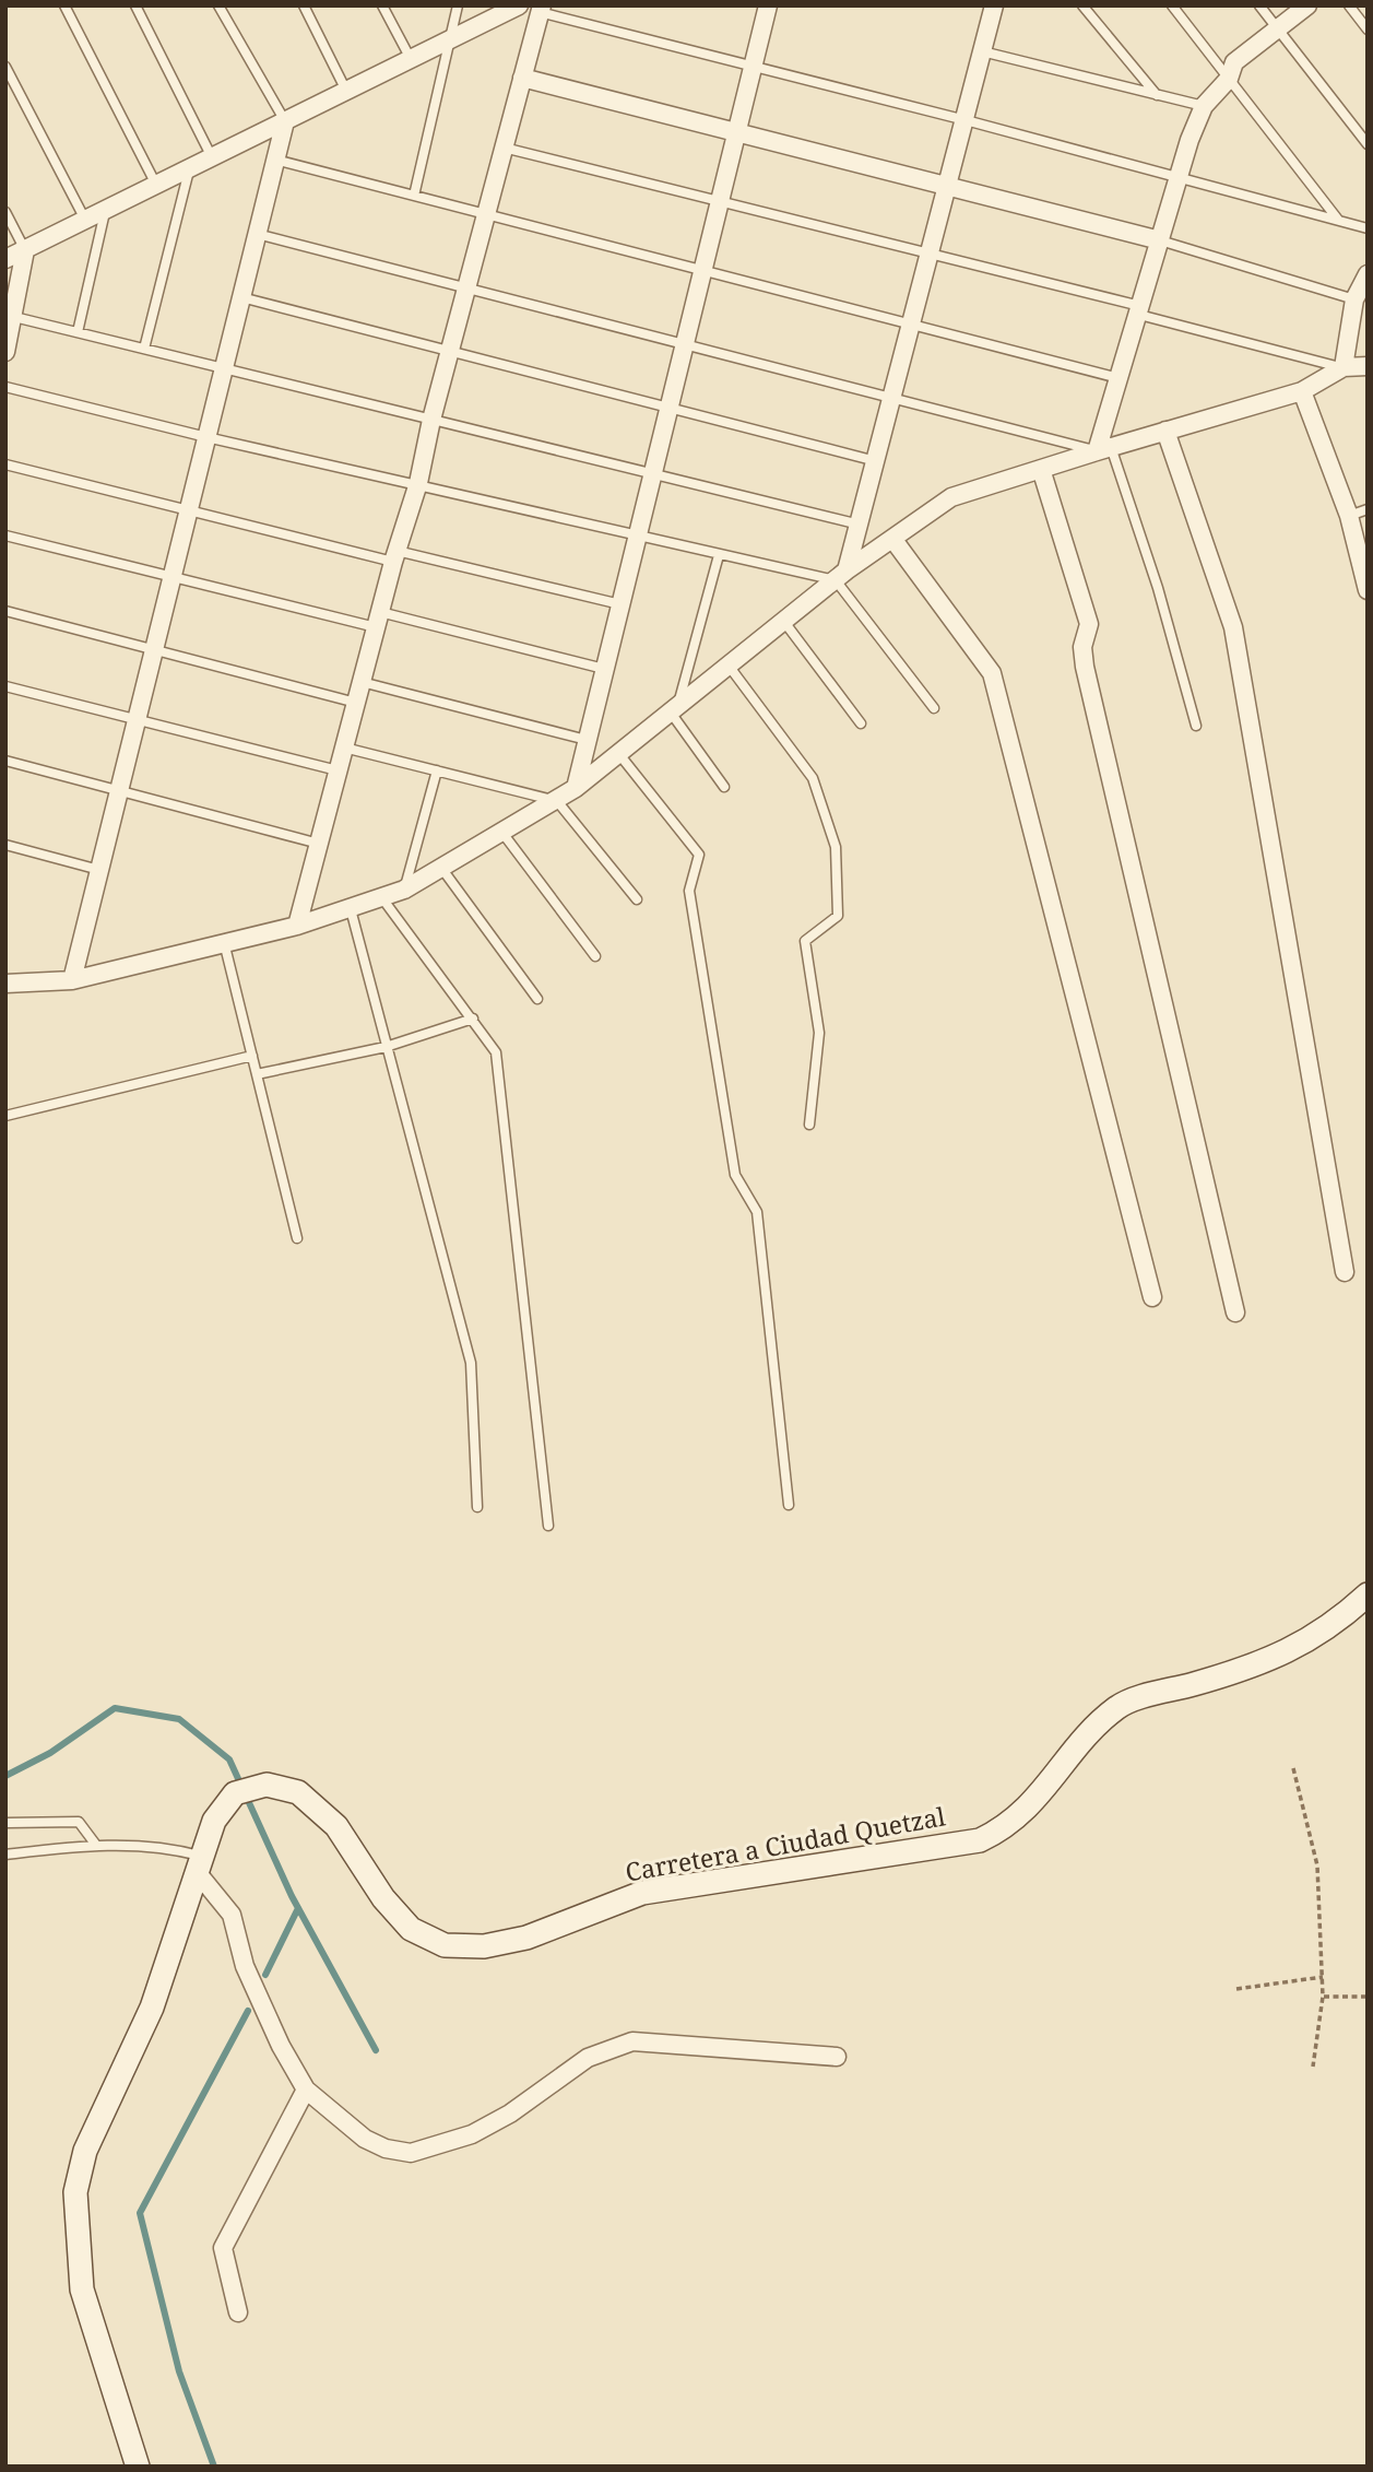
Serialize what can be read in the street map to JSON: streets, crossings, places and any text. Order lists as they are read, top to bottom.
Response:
{
  "streets": {
    "main road": ["Carretera a Ciudad Quetzal"]
  }
}
